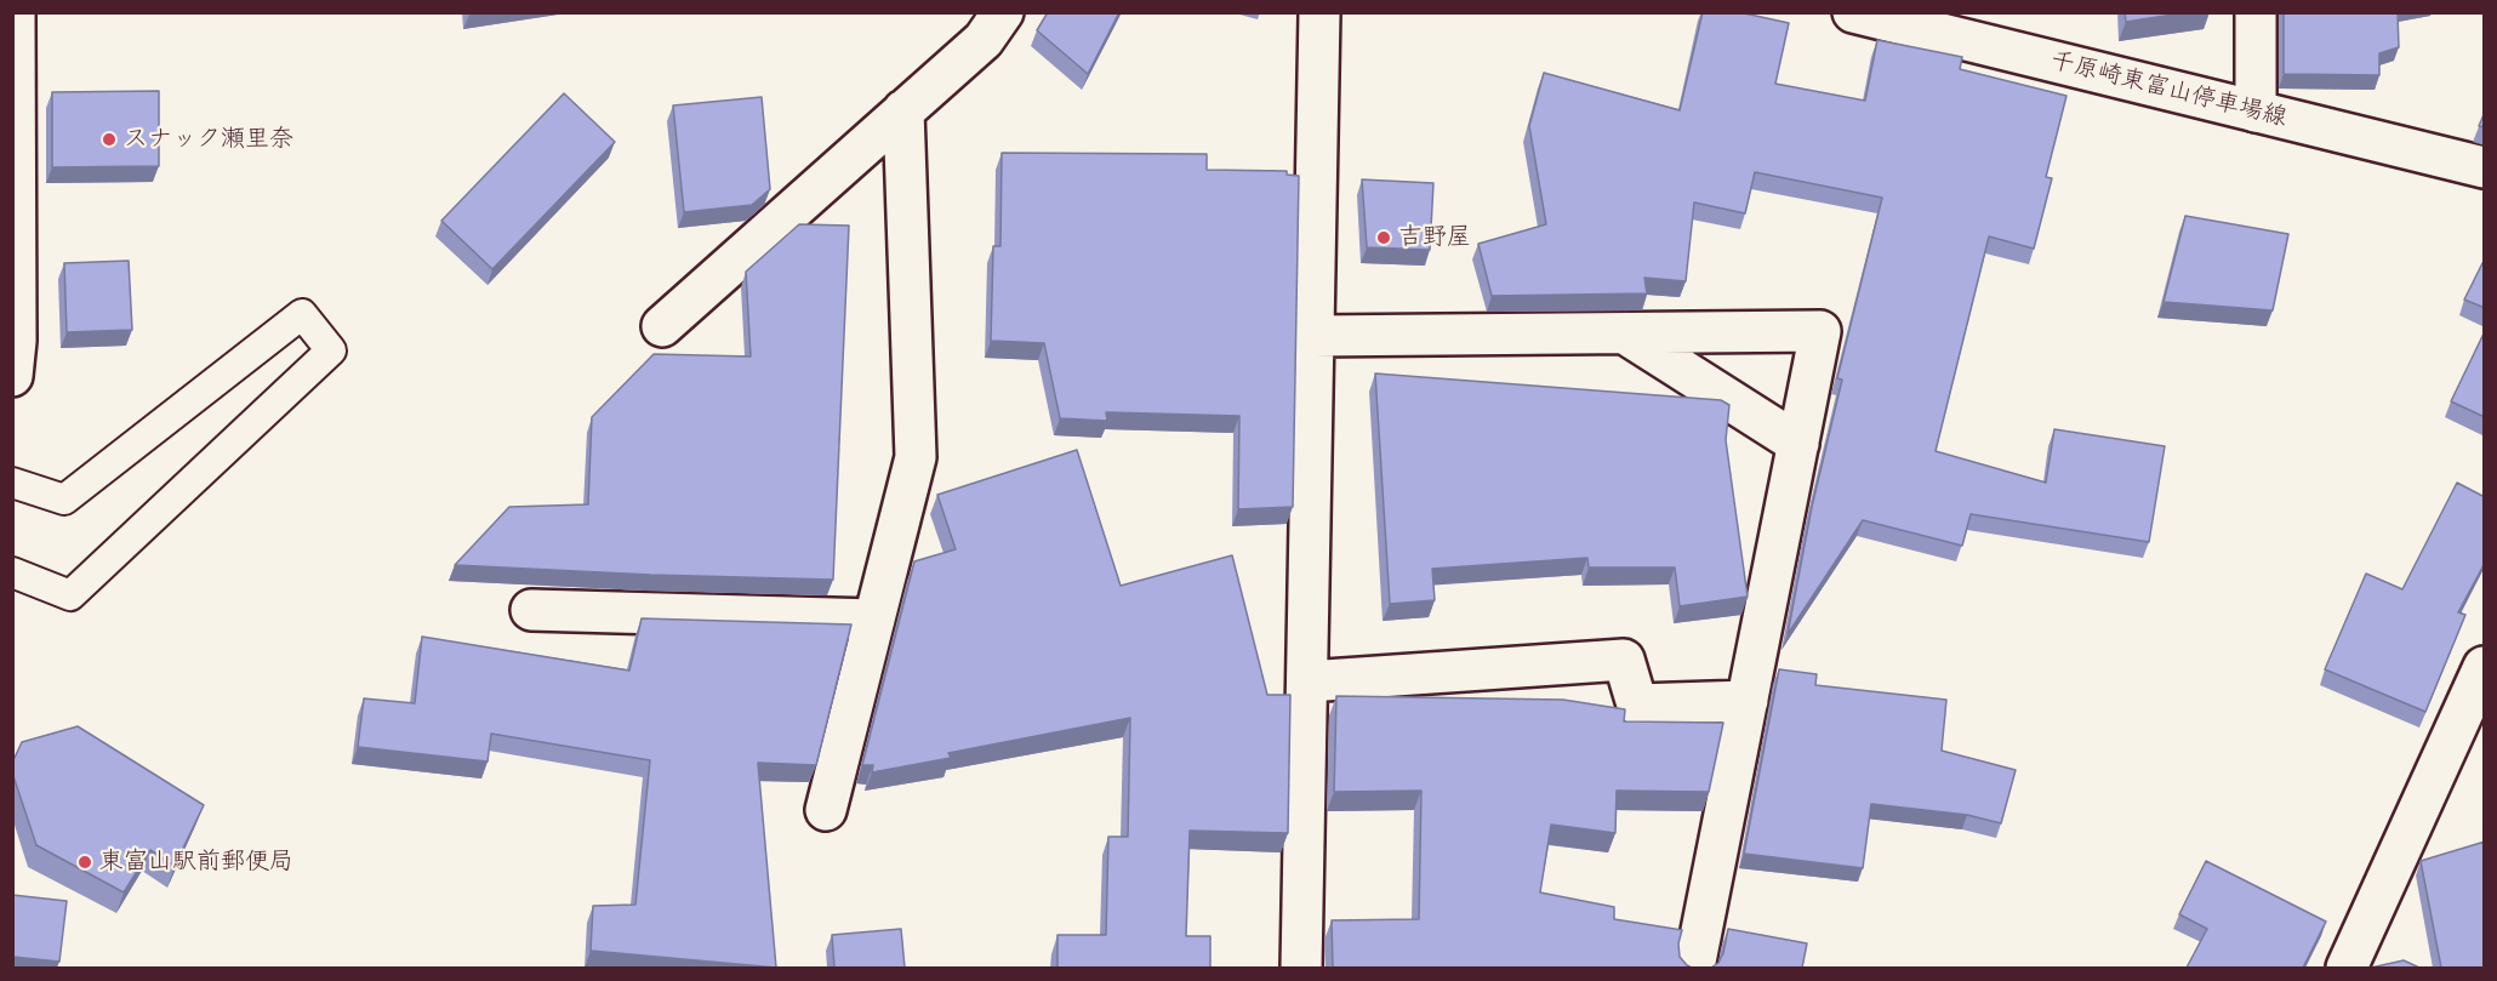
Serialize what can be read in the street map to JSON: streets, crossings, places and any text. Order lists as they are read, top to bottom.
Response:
{
  "streets": {
    "street": ["千原崎東富山停車場線"]
  },
  "places": ["スナック瀬里奈", "吉野屋", "東富山駅前郵便局"]
}
